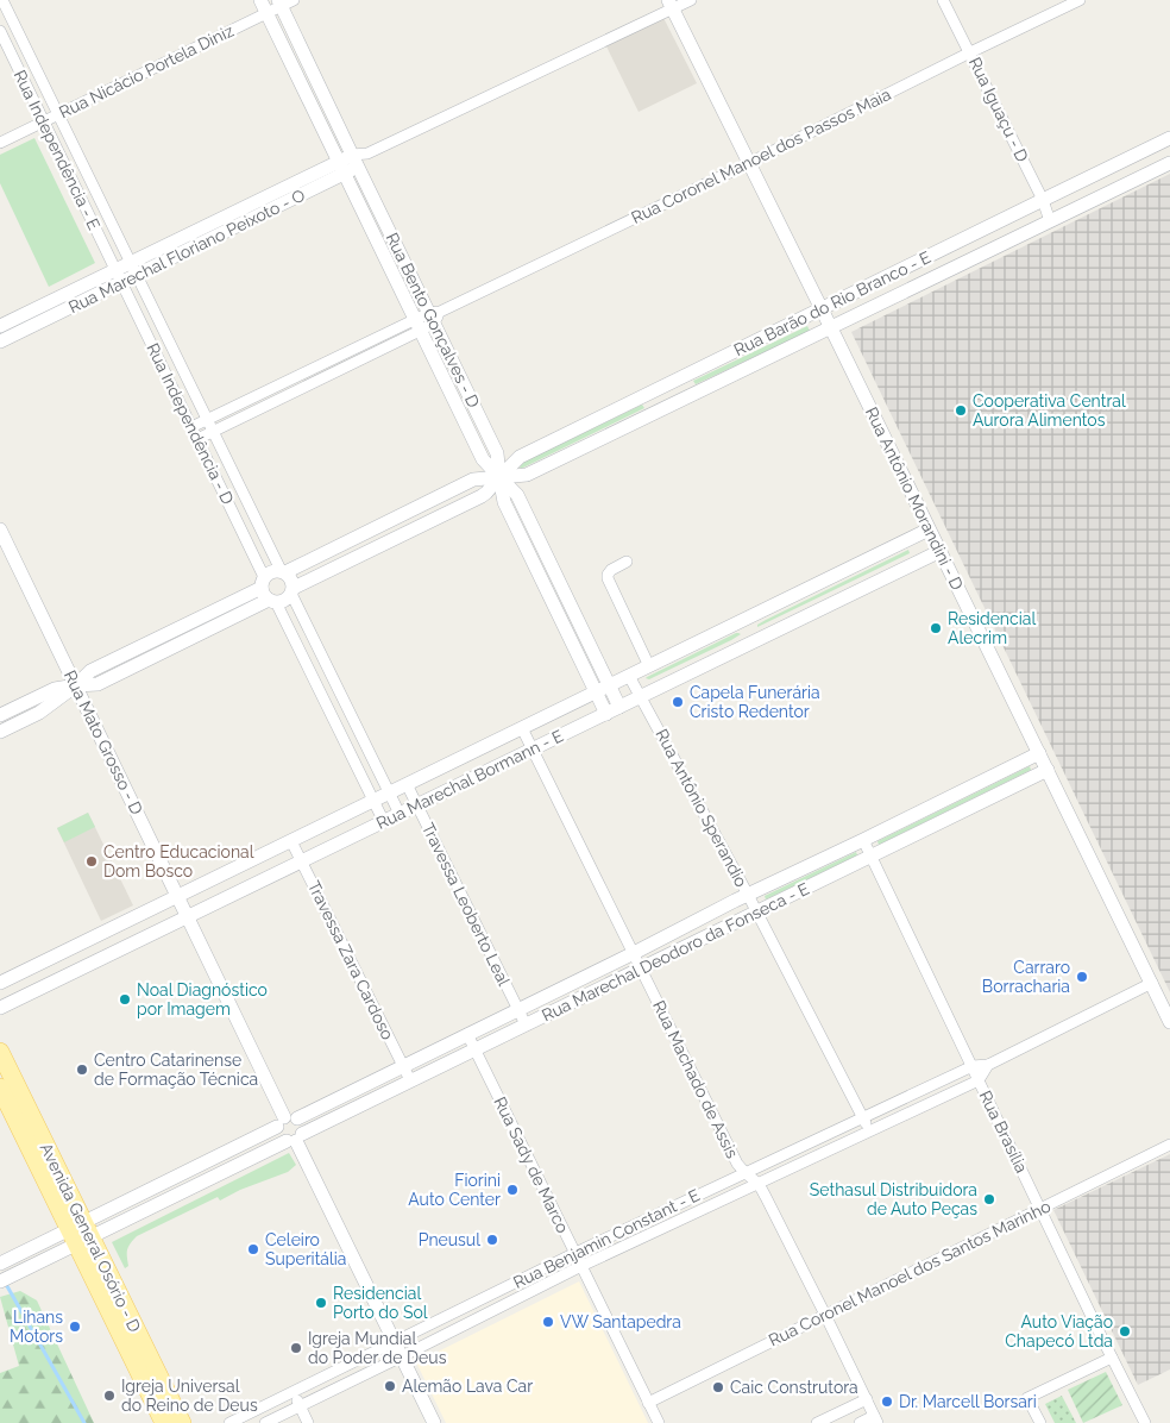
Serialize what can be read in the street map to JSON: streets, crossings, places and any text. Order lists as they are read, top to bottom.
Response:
{
  "streets": {
    "main road": ["Avenida General Osório - D"],
    "street": [
      "Rua Nicácio Portela Diniz",
      "Rua Iguaçu - D",
      "Rua Independência - E",
      "Rua Coronel Manoel dos Passos Maia",
      "Rua Marechal Floriano Peixoto - O",
      "Rua Barão do Rio Branco - E",
      "Rua Bento Gonçalves - D",
      "Rua Independência - D",
      "Rua Antônio Morandini - D",
      "Rua Mato Grosso - D",
      "Rua Marechal Bormann - E",
      "Rua Antônio Sperandio",
      "Travessa Leoberto Leal",
      "Rua Marechal Deodoro da Fonseca - E",
      "Travessa Zara Cardoso",
      "Rua Machado de Assis",
      "Rua Brasília",
      "Rua Sady de Marco",
      "Rua Benjamin Constant - E",
      "Rua Coronel Manoel dos Santos Marinho"
    ]
  },
  "crossings": [
    ["Rua Nicácio Portela Diniz", "Rua Independência - E"],
    ["Rua Nicácio Portela Diniz", "Rua Bento Gonçalves - D"],
    ["Rua Iguaçu - D", "Rua Coronel Manoel dos Passos Maia"],
    ["Rua Iguaçu - D", "Rua Barão do Rio Branco - E"],
    ["Rua Independência - E", "Rua Marechal Floriano Peixoto - O"],
    ["Rua Independência - E", "Rua Independência - D"],
    ["Rua Coronel Manoel dos Passos Maia", "Rua Bento Gonçalves - D"],
    ["Rua Coronel Manoel dos Passos Maia", "Rua Independência - D"],
    ["Rua Coronel Manoel dos Passos Maia", "Rua Antônio Morandini - D"],
    ["Rua Marechal Floriano Peixoto - O", "Rua Bento Gonçalves - D"],
    ["Rua Marechal Floriano Peixoto - O", "Rua Independência - D"],
    ["Rua Marechal Floriano Peixoto - O", "Rua Antônio Morandini - D"],
    ["Rua Barão do Rio Branco - E", "Rua Bento Gonçalves - D"],
    ["Rua Barão do Rio Branco - E", "Rua Independência - D"],
    ["Rua Barão do Rio Branco - E", "Rua Antônio Morandini - D"],
    ["Rua Bento Gonçalves - D", "Rua Marechal Bormann - E"],
    ["Rua Independência - D", "Rua Marechal Bormann - E"],
    ["Rua Antônio Morandini - D", "Rua Marechal Bormann - E"],
    ["Rua Antônio Morandini - D", "Rua Marechal Deodoro da Fonseca - E"],
    ["Rua Antônio Morandini - D", "Rua Benjamin Constant - E"],
    ["Rua Mato Grosso - D", "Rua Marechal Bormann - E"],
    ["Rua Mato Grosso - D", "Rua Marechal Deodoro da Fonseca - E"],
    ["Rua Marechal Bormann - E", "Rua Antônio Sperandio"],
    ["Rua Marechal Bormann - E", "Travessa Leoberto Leal"],
    ["Rua Marechal Bormann - E", "Travessa Zara Cardoso"],
    ["Rua Marechal Bormann - E", "Rua Machado de Assis"],
    ["Rua Antônio Sperandio", "Rua Marechal Deodoro da Fonseca - E"],
    ["Rua Antônio Sperandio", "Rua Benjamin Constant - E"],
    ["Travessa Leoberto Leal", "Rua Marechal Deodoro da Fonseca - E"],
    ["Rua Marechal Deodoro da Fonseca - E", "Travessa Zara Cardoso"],
    ["Rua Marechal Deodoro da Fonseca - E", "Rua Machado de Assis"],
    ["Rua Marechal Deodoro da Fonseca - E", "Rua Brasília"],
    ["Rua Marechal Deodoro da Fonseca - E", "Rua Sady de Marco"],
    ["Rua Marechal Deodoro da Fonseca - E", "Avenida General Osório - D"],
    ["Rua Machado de Assis", "Rua Benjamin Constant - E"],
    ["Rua Machado de Assis", "Rua Coronel Manoel dos Santos Marinho"],
    ["Rua Brasília", "Rua Benjamin Constant - E"],
    ["Rua Brasília", "Rua Coronel Manoel dos Santos Marinho"],
    ["Rua Sady de Marco", "Rua Benjamin Constant - E"],
    ["Rua Sady de Marco", "Rua Coronel Manoel dos Santos Marinho"]
  ],
  "places": [
    "Cooperativa Central Aurora Alimentos",
    "Residencial Alecrim",
    "Capela Funerária Cristo Redentor",
    "Centro Educacional Dom Bosco",
    "Carraro Borracharia",
    "Noal Diagnóstico por Imagem",
    "Centro Catarinense de Formação Técnica",
    "Fiorini Auto Center",
    "Sethasul Distribuidora de Auto Peças",
    "Pneusul",
    "Celeiro Superitália",
    "Residencial Porto do Sol",
    "VW Santapedra",
    "Lihans Motors",
    "Auto Viação Chapecó Ltda",
    "Igreja Mundial do Poder de Deus",
    "Alemão Lava Car",
    "Caic Construtora",
    "Igreja Universal do Reino de Deus",
    "Dr. Marcell Borsari"
  ]
}
